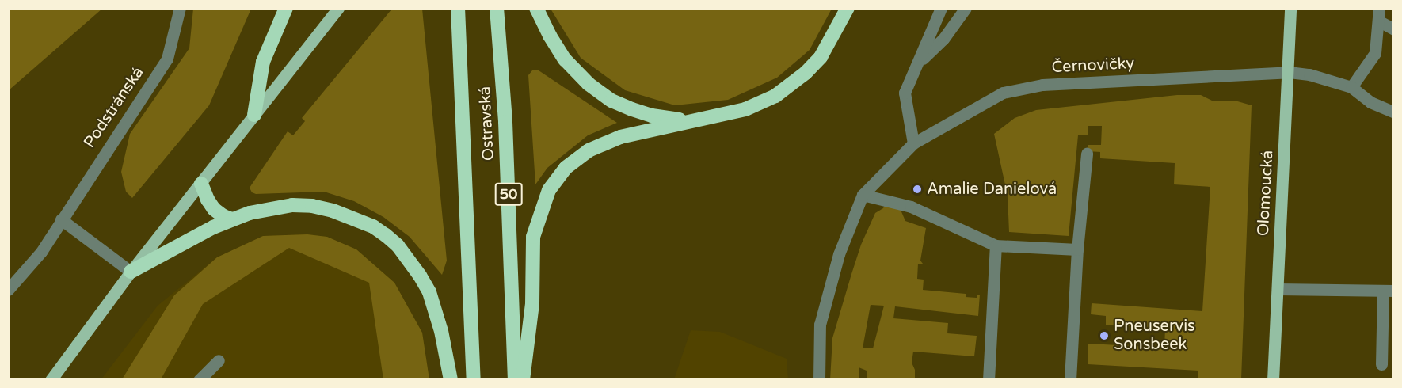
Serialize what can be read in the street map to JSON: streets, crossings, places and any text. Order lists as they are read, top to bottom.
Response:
{
  "streets": {
    "highway": ["Ostravská", "50"],
    "main road": ["Olomoucká"],
    "street": ["Černovičky", "Podstránská"]
  },
  "crossings": [
    ["Černovičky", "Olomoucká"]
  ],
  "places": ["Amalie Danielová", "Pneuservis Sonsbeek"]
}
